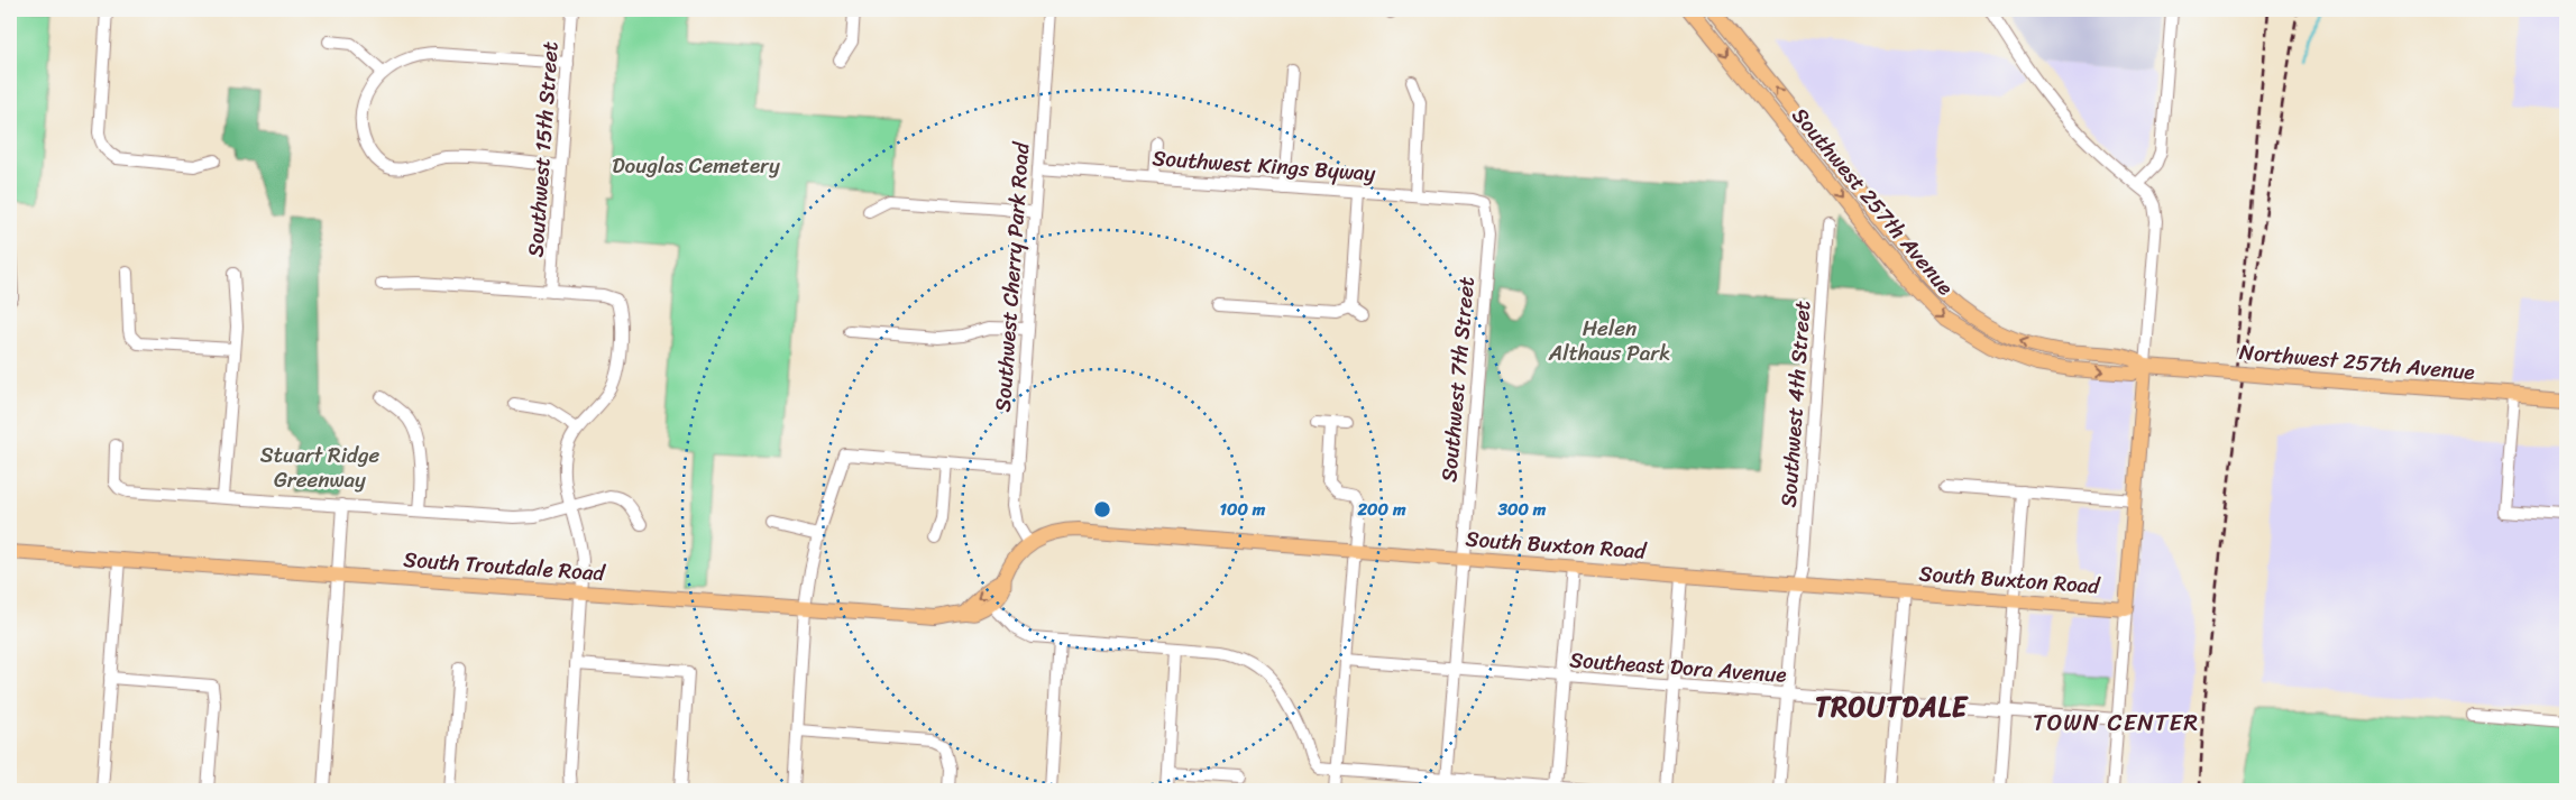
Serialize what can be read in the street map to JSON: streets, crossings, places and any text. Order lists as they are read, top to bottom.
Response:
{
  "streets": {
    "main road": [
      "Southwest 257th Avenue",
      "Northwest 257th Avenue",
      "South Buxton Road",
      "South Troutdale Road"
    ],
    "street": [
      "Southwest 15th Street",
      "Southwest Kings Byway",
      "Southwest Cherry Park Road",
      "Southwest 7th Street",
      "Southwest 4th Street",
      "Southeast Dora Avenue"
    ]
  },
  "crossings": [
    ["Southwest Kings Byway", "Southwest Cherry Park Road"],
    ["Southwest Kings Byway", "Southwest 7th Street"],
    ["Southwest 257th Avenue", "Northwest 257th Avenue"],
    ["Southwest Cherry Park Road", "South Buxton Road"],
    ["Southwest 7th Street", "South Buxton Road"],
    ["Southwest 7th Street", "Southeast Dora Avenue"],
    ["Southwest 4th Street", "South Buxton Road"],
    ["Southwest 4th Street", "Southeast Dora Avenue"],
    ["South Buxton Road", "South Troutdale Road"]
  ],
  "districts": ["TROUTDALE", "TOWN CENTER"],
  "parks": ["Douglas Cemetery", "Helen Althaus Park", "Stuart Ridge Greenway"],
  "rings": ["100 m", "200 m", "300 m"]
}
